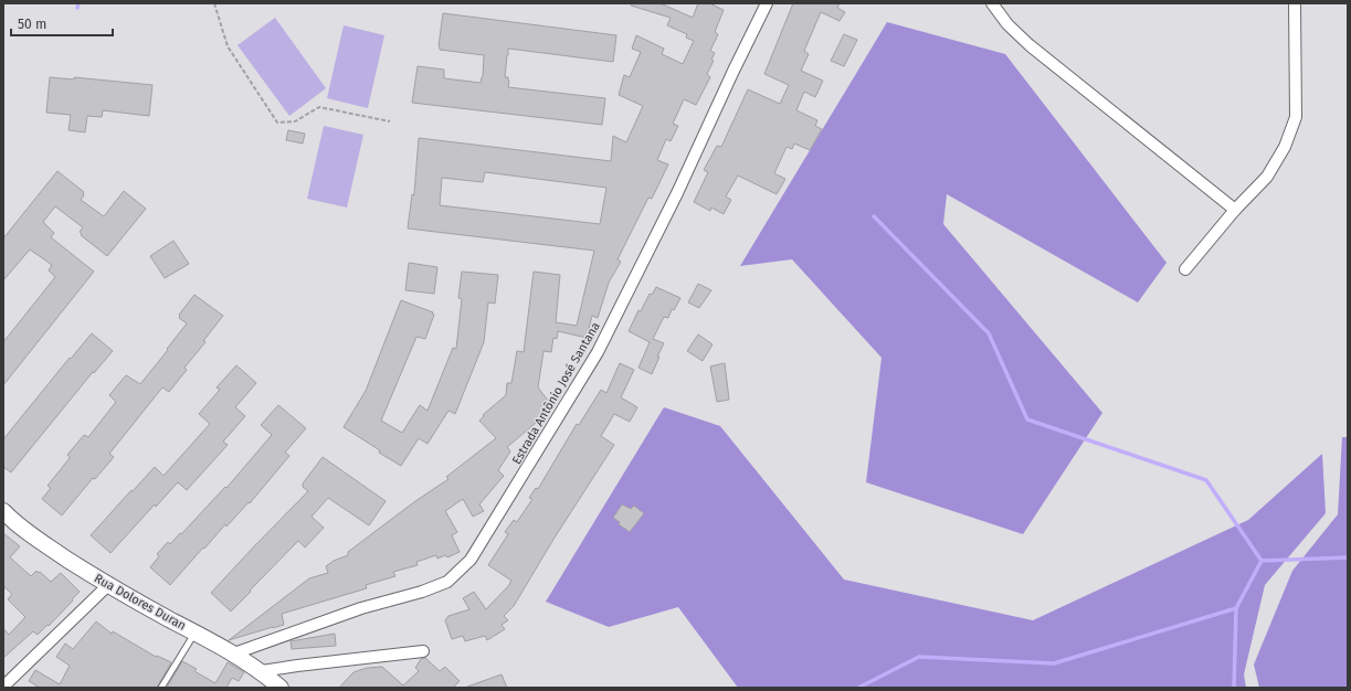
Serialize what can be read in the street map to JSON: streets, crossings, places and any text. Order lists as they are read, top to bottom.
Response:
{
  "streets": {
    "street": ["Estrada Antônio José Santana", "Rua Dolores Duran"]
  },
  "crossings": [
    ["Estrada Antônio José Santana", "Rua Dolores Duran"]
  ],
  "scale_bar": "50 m"
}
